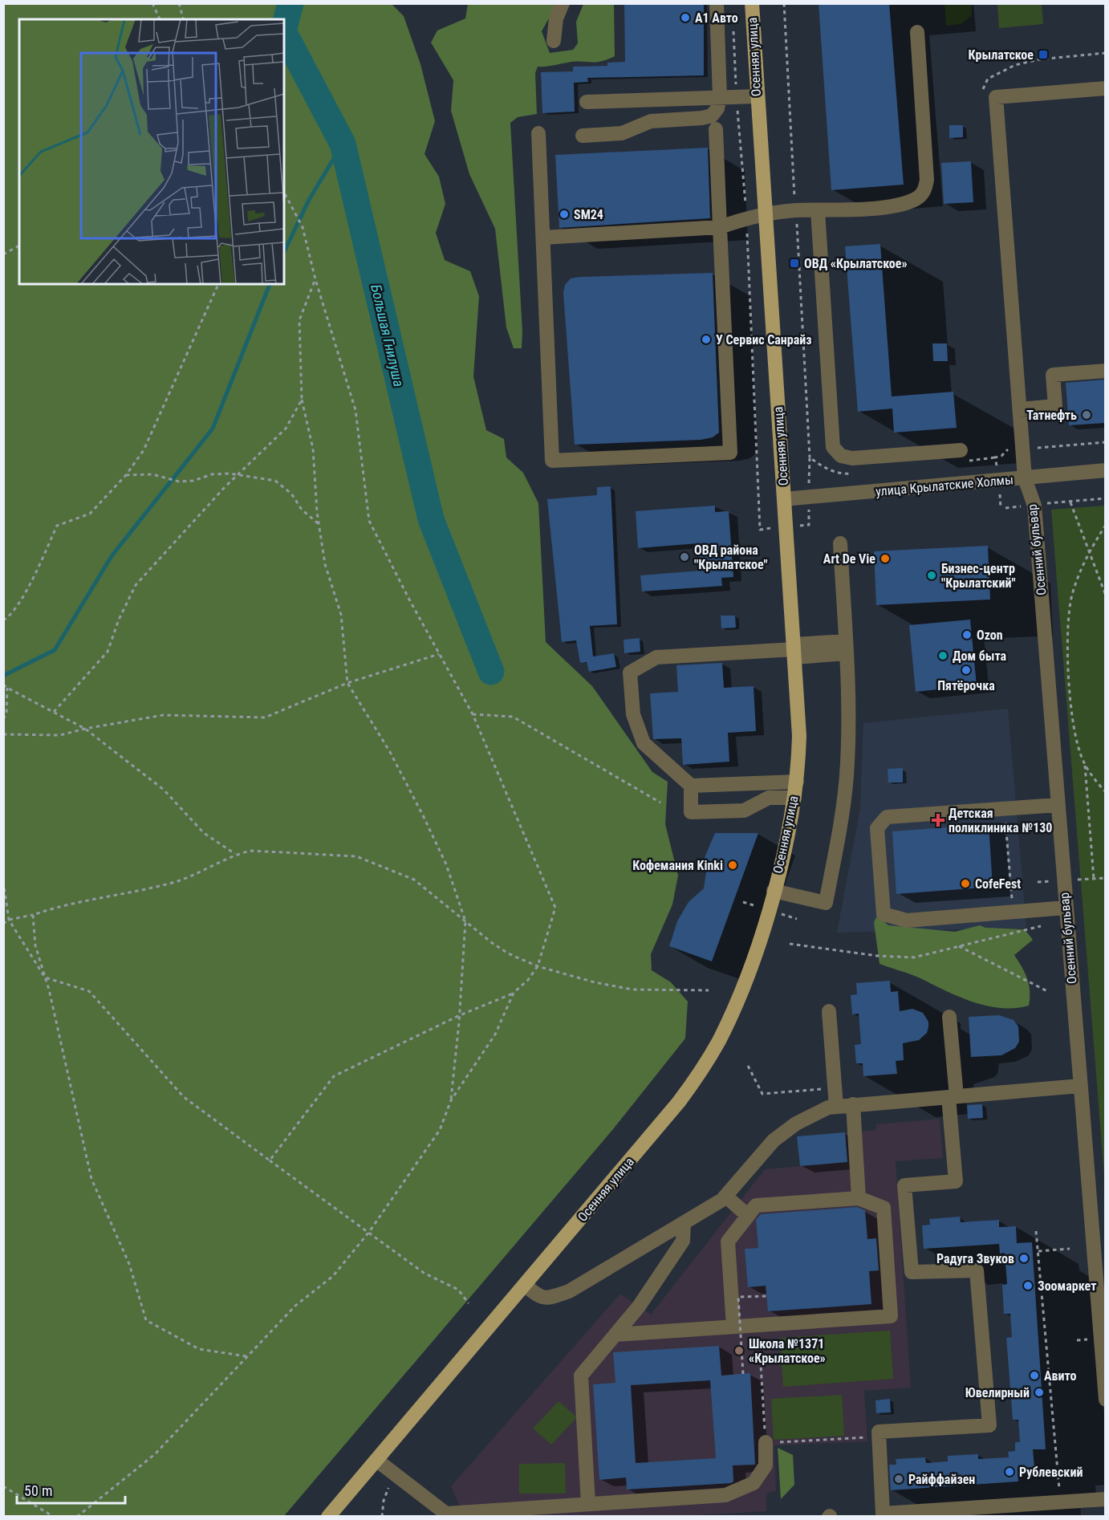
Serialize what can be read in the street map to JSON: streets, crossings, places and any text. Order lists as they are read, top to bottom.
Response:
{
  "streets": {
    "main road": ["Осенняя улица"],
    "street": ["улица Крылатские Холмы", "Осенний бульвар"]
  },
  "crossings": [
    ["Осенняя улица", "улица Крылатские Холмы"],
    ["улица Крылатские Холмы", "Осенний бульвар"]
  ],
  "water": ["Большая Гнилуша"],
  "places": {
    "other": [
      "А1 Авто",
      "SM24",
      "У Сервис Санрайз",
      "Татнефть",
      "ОВД района \"Крылатское\"",
      "Art De Vie",
      "Бизнес-центр \"Крылатский\"",
      "Ozon",
      "Дом быта",
      "Пятёрочка",
      "Кофемания Kinki",
      "CofeFest",
      "Радуга Звуков",
      "Зоомаркет",
      "Школа №1371 «Крылатское»",
      "Авито",
      "Ювелирный",
      "Рублевский",
      "Райффайзен"
    ],
    "transit": ["Крылатское", "ОВД «Крылатское»"],
    "health": ["Детская поликлиника №130"]
  },
  "scale_bar": "50 m"
}
